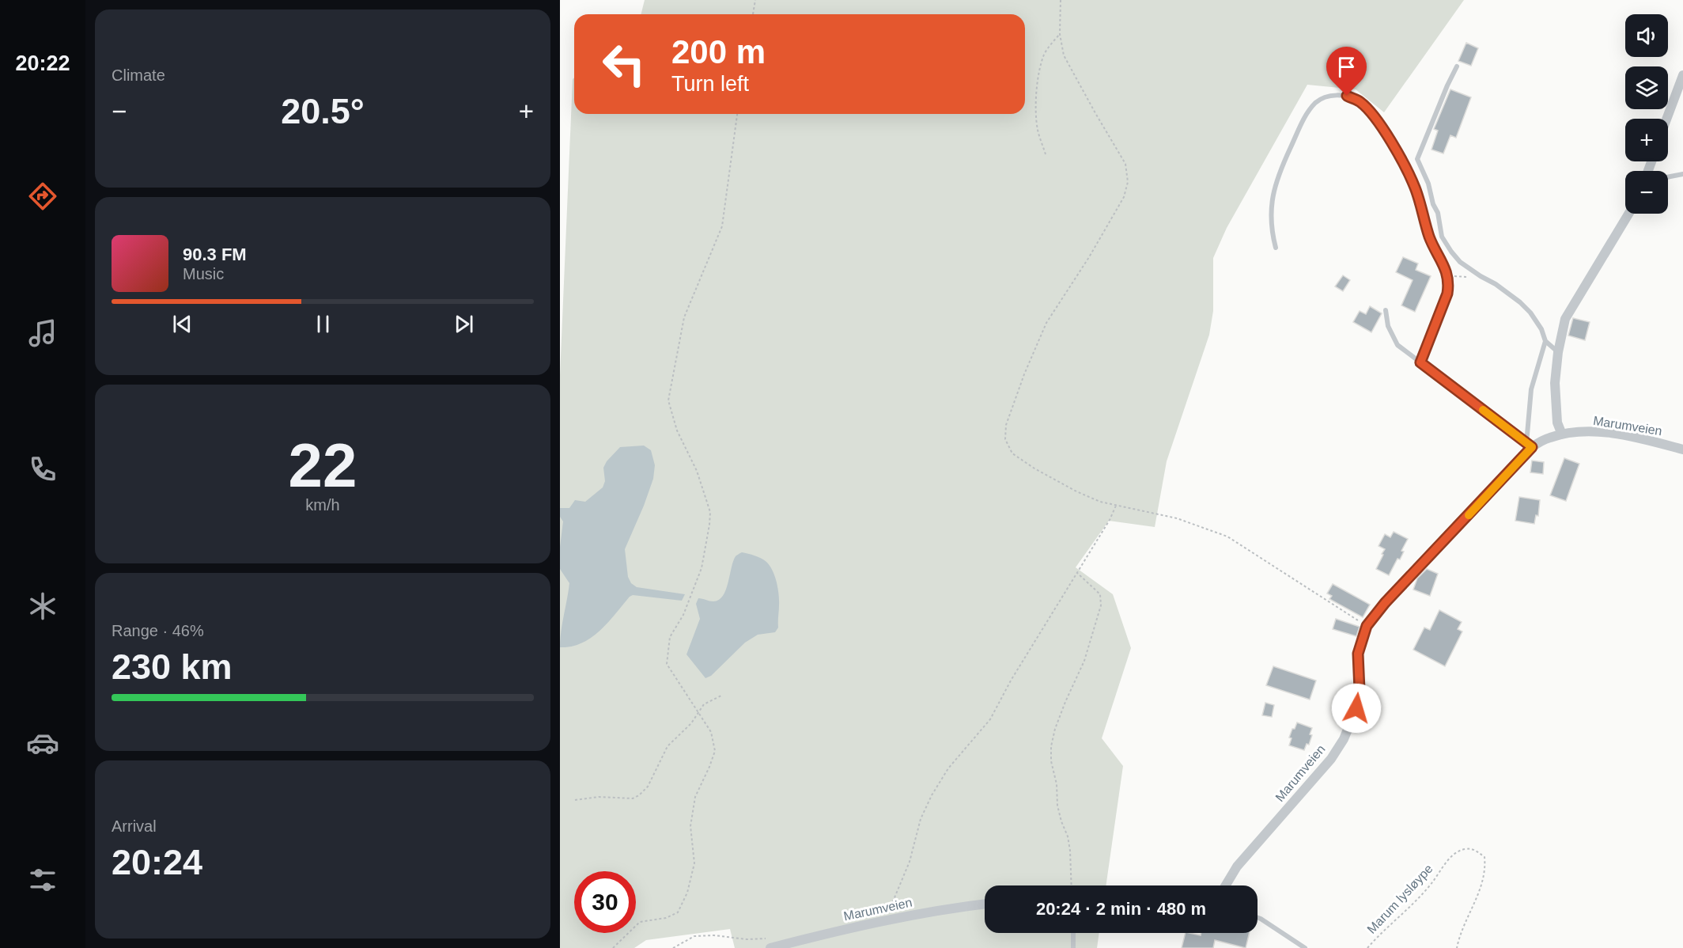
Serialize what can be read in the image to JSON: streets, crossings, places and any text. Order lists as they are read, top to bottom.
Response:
{
  "streets": {
    "street": ["Marumveien"],
    "path": ["Marum lysløype"]
  },
  "page": {
    "tabs": "20:22",
    "tile": [
      "Climate",
      ["22", "km/h"],
      ["Range · 46%", "230 km"],
      ["Arrival", "20:24"]
    ],
    "map_buttons": ["+", "−"],
    "turn": ["200 m", "Turn left"],
    "heat": ["−", "20.5°", "+"],
    "song": ["90.3 FM", "Music"],
    "limit": "30",
    "trip": "20:24 · 2 min · 480 m"
  }
}
